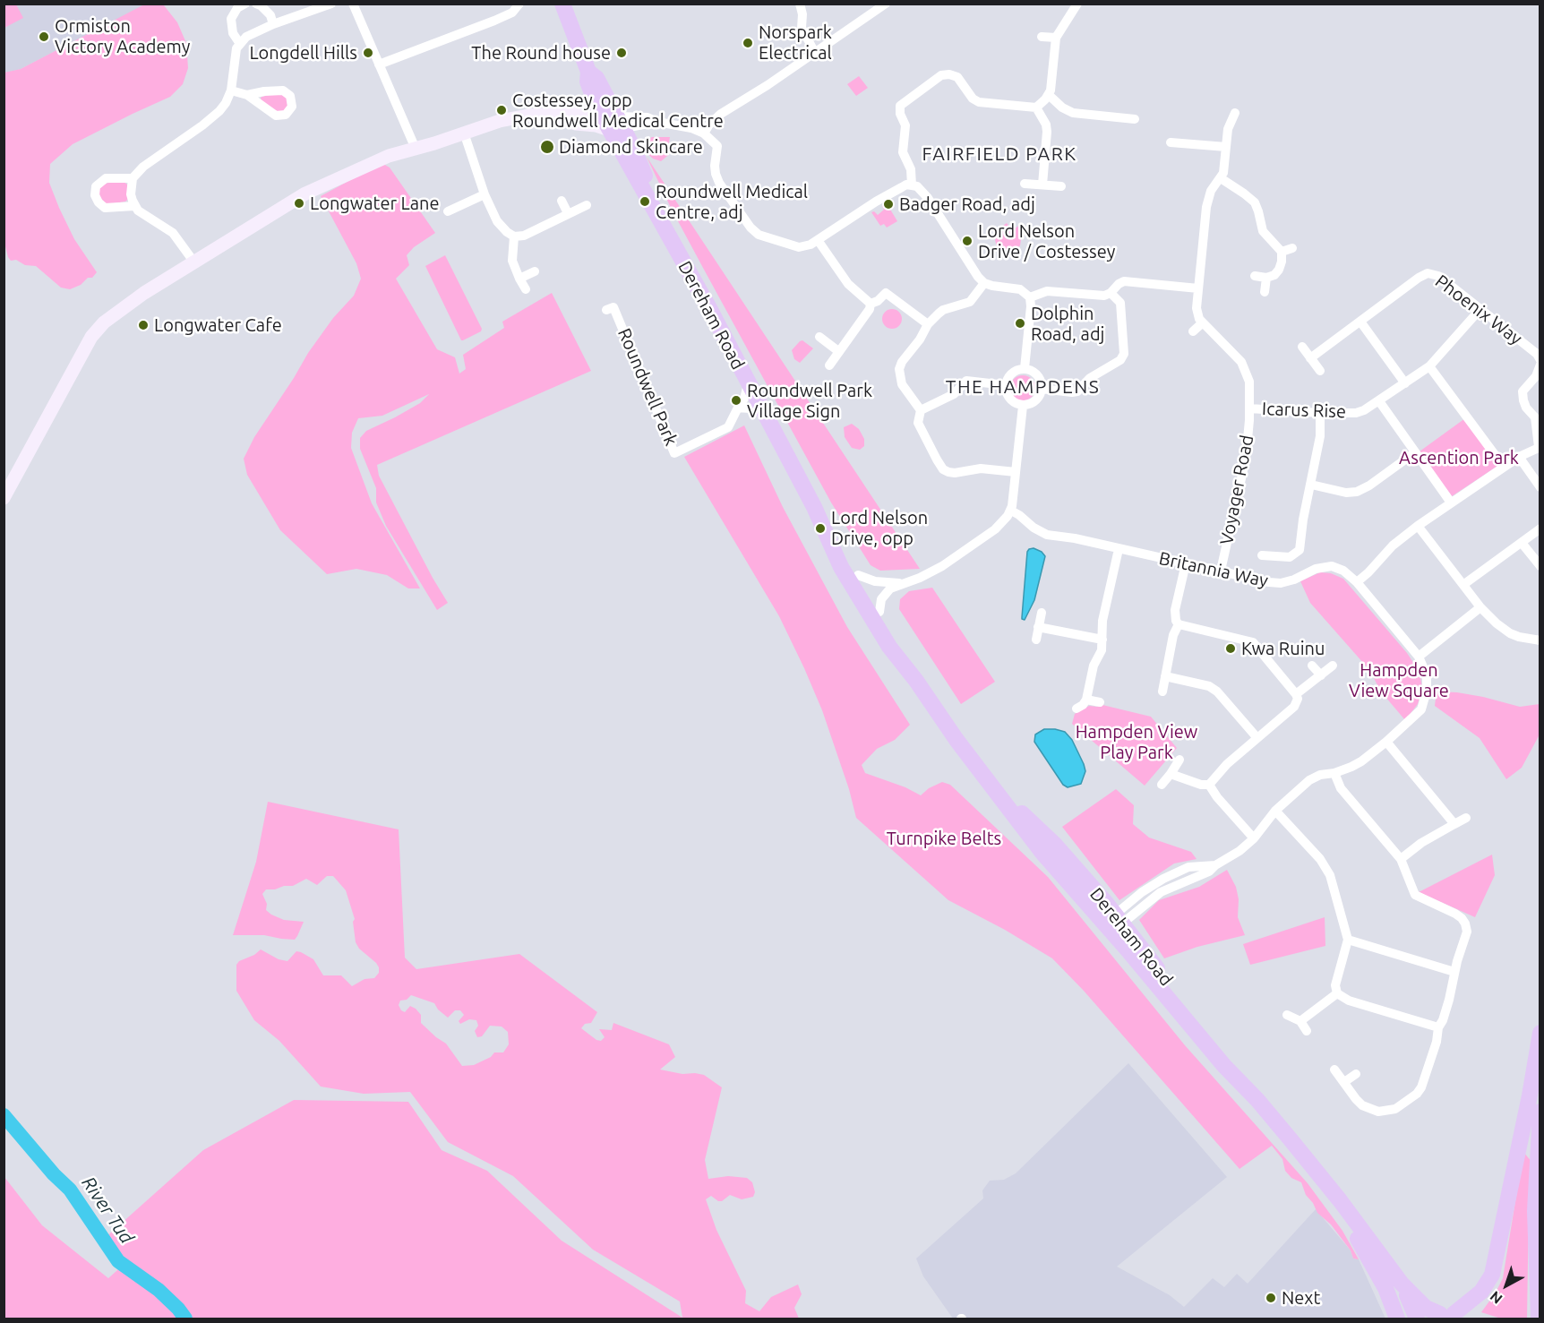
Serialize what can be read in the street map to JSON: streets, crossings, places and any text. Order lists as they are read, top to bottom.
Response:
{
  "streets": {
    "highway": ["Dereham Road"],
    "street": [
      "Phoenix Way",
      "Roundwell Park",
      "Icarus Rise",
      "Voyager Road",
      "Britannia Way"
    ]
  },
  "crossings": [
    ["Phoenix Way", "Icarus Rise"],
    ["Dereham Road", "Roundwell Park"],
    ["Dereham Road", "Britannia Way"],
    ["Icarus Rise", "Voyager Road"],
    ["Voyager Road", "Britannia Way"]
  ],
  "districts": ["FAIRFIELD PARK", "THE HAMPDENS"],
  "water": ["River Tud"],
  "parks": [
    "Ascention Park",
    "Hampden View Square",
    "Hampden View Play Park",
    "Turnpike Belts"
  ],
  "places": [
    "Ormiston Victory Academy",
    "Norspark Electrical",
    "Longdell Hills",
    "The Round house",
    "Costessey, opp Roundwell Medical Centre",
    "Diamond Skincare",
    "Roundwell Medical Centre, adj",
    "Longwater Lane",
    "Badger Road, adj",
    "Lord Nelson Drive / Costessey",
    "Dolphin Road, adj",
    "Longwater Cafe",
    "Roundwell Park Village Sign",
    "Lord Nelson Drive, opp",
    "Kwa Ruinu",
    "Next"
  ],
  "north": "bottom left"
}
